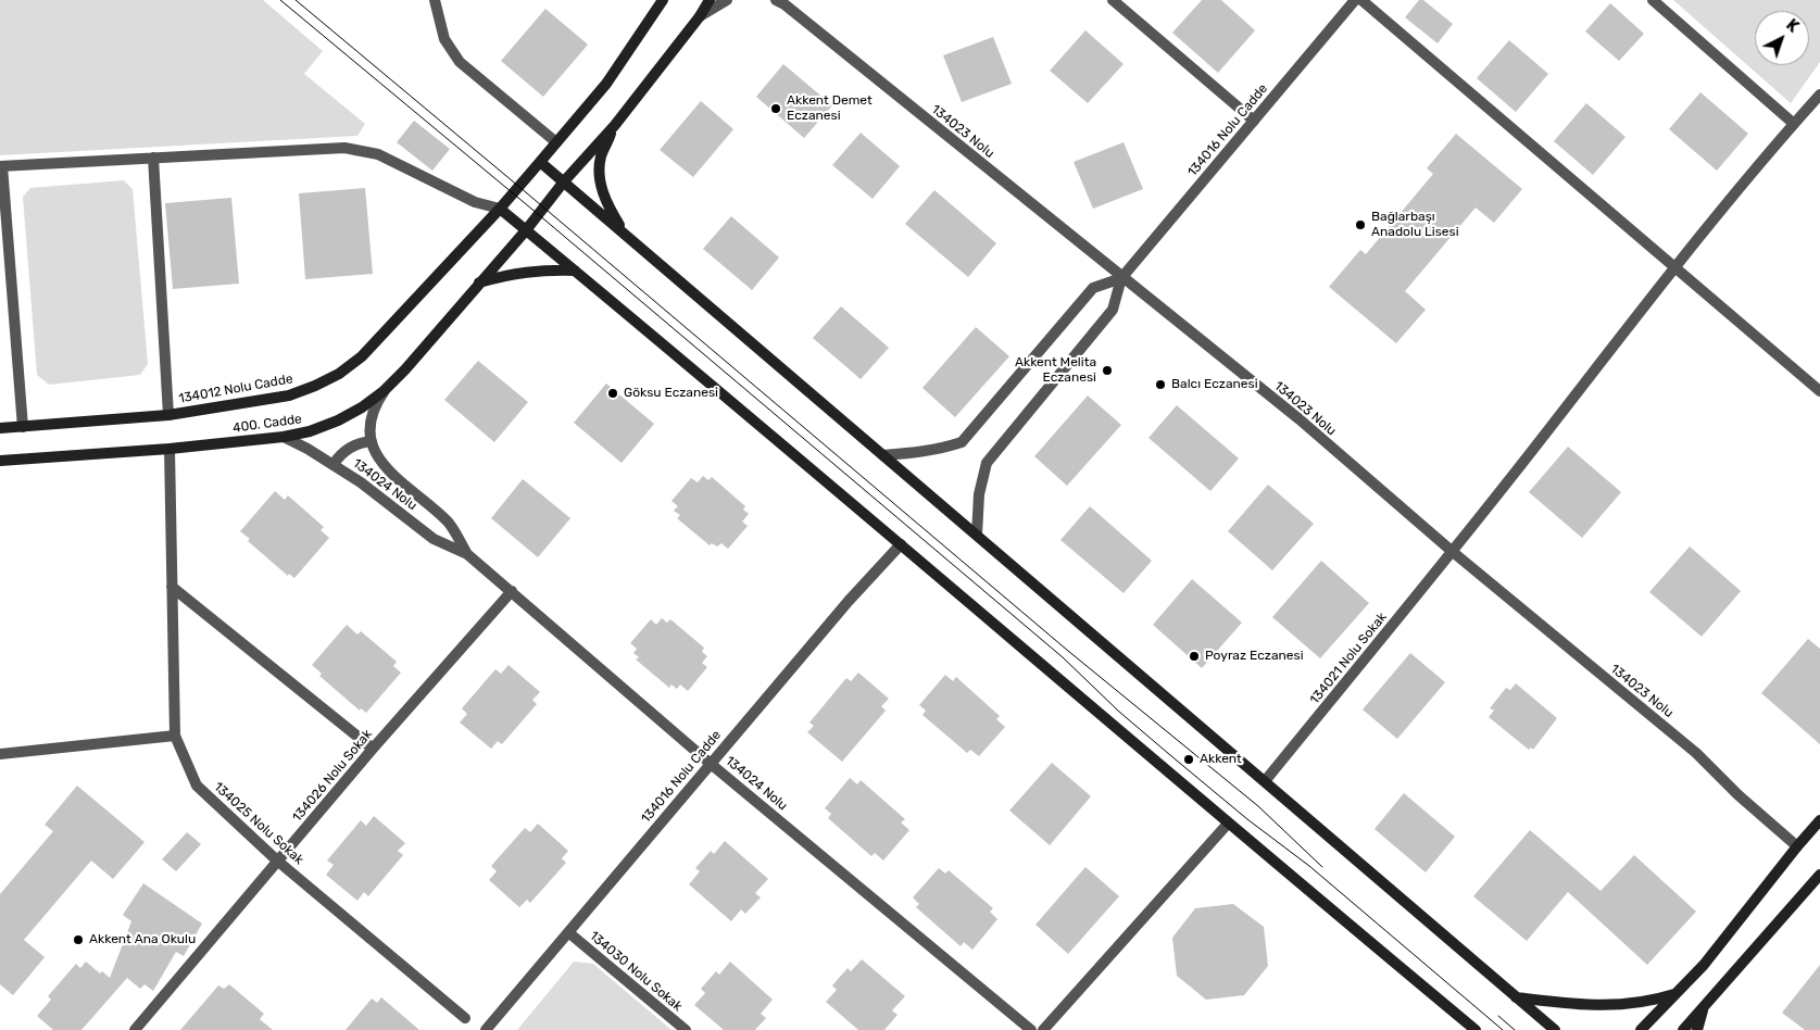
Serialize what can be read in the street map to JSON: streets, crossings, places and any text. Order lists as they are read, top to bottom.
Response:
{
  "streets": {
    "main road": ["134012 Nolu Cadde", "400. Cadde"],
    "street": [
      "134016 Nolu Cadde",
      "134023 Nolu",
      "134024 Nolu",
      "134021 Nolu Sokak",
      "134026 Nolu Sokak",
      "134025 Nolu Sokak",
      "134030 Nolu Sokak"
    ]
  },
  "crossings": [
    ["134016 Nolu Cadde", "134023 Nolu"],
    ["134016 Nolu Cadde", "134024 Nolu"],
    ["134016 Nolu Cadde", "134030 Nolu Sokak"],
    ["134023 Nolu", "134021 Nolu Sokak"],
    ["400. Cadde", "134024 Nolu"],
    ["400. Cadde", "134025 Nolu Sokak"],
    ["134024 Nolu", "134026 Nolu Sokak"],
    ["134026 Nolu Sokak", "134025 Nolu Sokak"]
  ],
  "places": [
    "Akkent Demet Eczanesi",
    "Bağlarbaşı Anadolu Lisesi",
    "Akkent Melita Eczanesi",
    "Balcı Eczanesi",
    "Göksu Eczanesi",
    "Poyraz Eczanesi",
    "Akkent",
    "Akkent Ana Okulu"
  ],
  "north": "top right"
}
